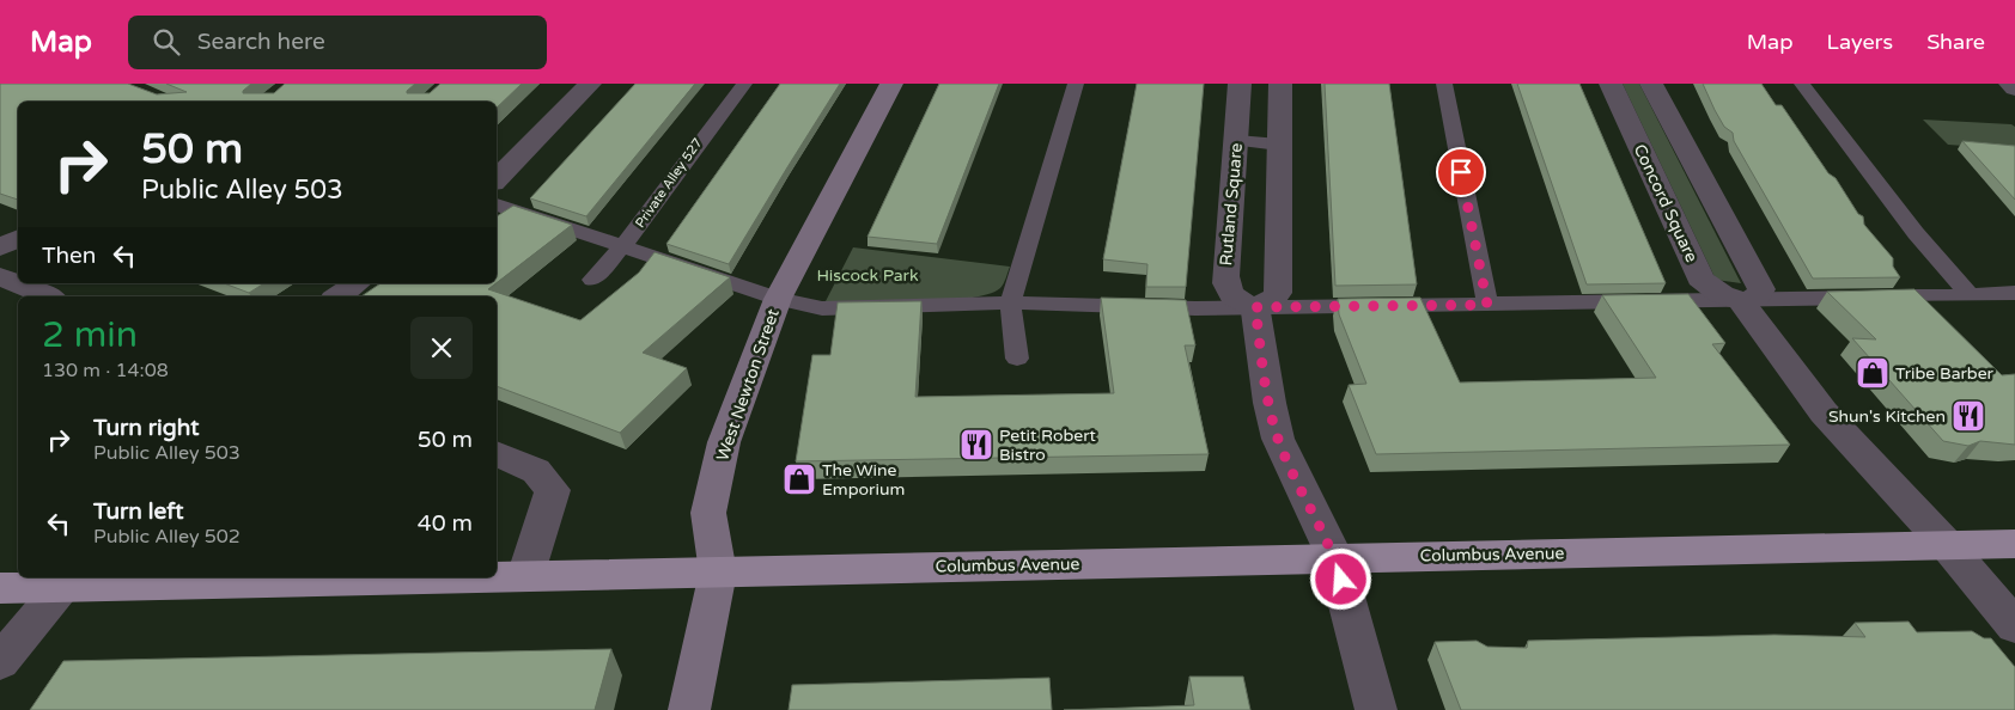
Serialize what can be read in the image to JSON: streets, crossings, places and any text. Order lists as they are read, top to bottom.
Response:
{
  "streets": {
    "main road": ["West Newton Street", "Columbus Avenue"],
    "street": ["Concord Square", "Rutland Square"],
    "lane": ["Private Alley 527"]
  },
  "crossings": [
    ["West Newton Street", "Columbus Avenue"]
  ],
  "parks": ["Hiscock Park"],
  "places": {
    "shop": ["Tribe Barber", "The Wine Emporium"],
    "restaurant": ["Shun's Kitchen", "Petit Robert Bistro"]
  },
  "page": {
    "header": "Map",
    "search": "Search here",
    "nav": ["Map", "Layers", "Share"],
    "turn": ["50 m", "Public Alley 503"],
    "then": "Then",
    "heading": ["2 min", "130 m · 14:08"],
    "list": [
      {
        "name": "Turn right",
        "note": "Public Alley 503",
        "value": "50 m"
      },
      {
        "name": "Turn left",
        "note": "Public Alley 502",
        "value": "40 m"
      }
    ]
  }
}
